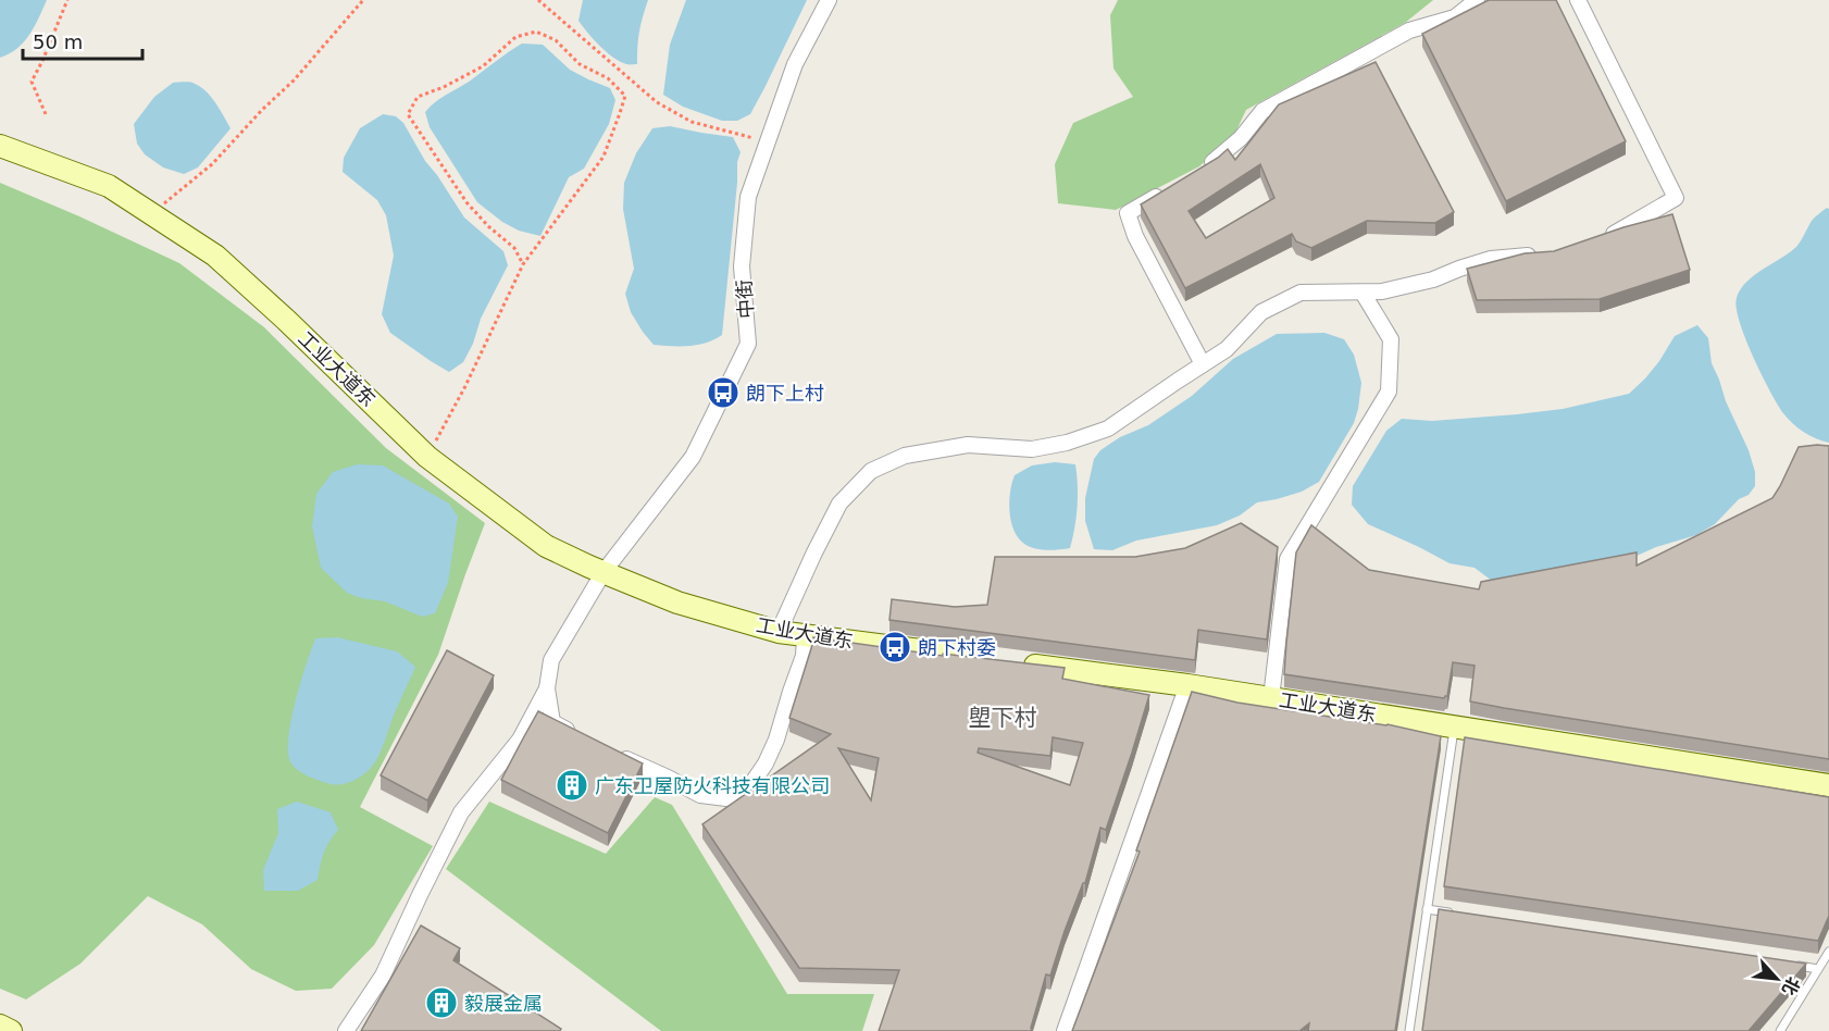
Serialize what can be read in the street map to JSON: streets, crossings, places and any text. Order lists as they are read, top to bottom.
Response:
{
  "streets": {
    "street": ["中街", "工业大道东"]
  },
  "crossings": [
    ["中街", "工业大道东"]
  ],
  "districts": ["塱下村"],
  "places": {
    "bus stop": ["朗下上村", "朗下村委"],
    "building": ["广东卫屋防火科技有限公司", "毅展金属"]
  },
  "scale_bar": "50 m",
  "north": "bottom right"
}
